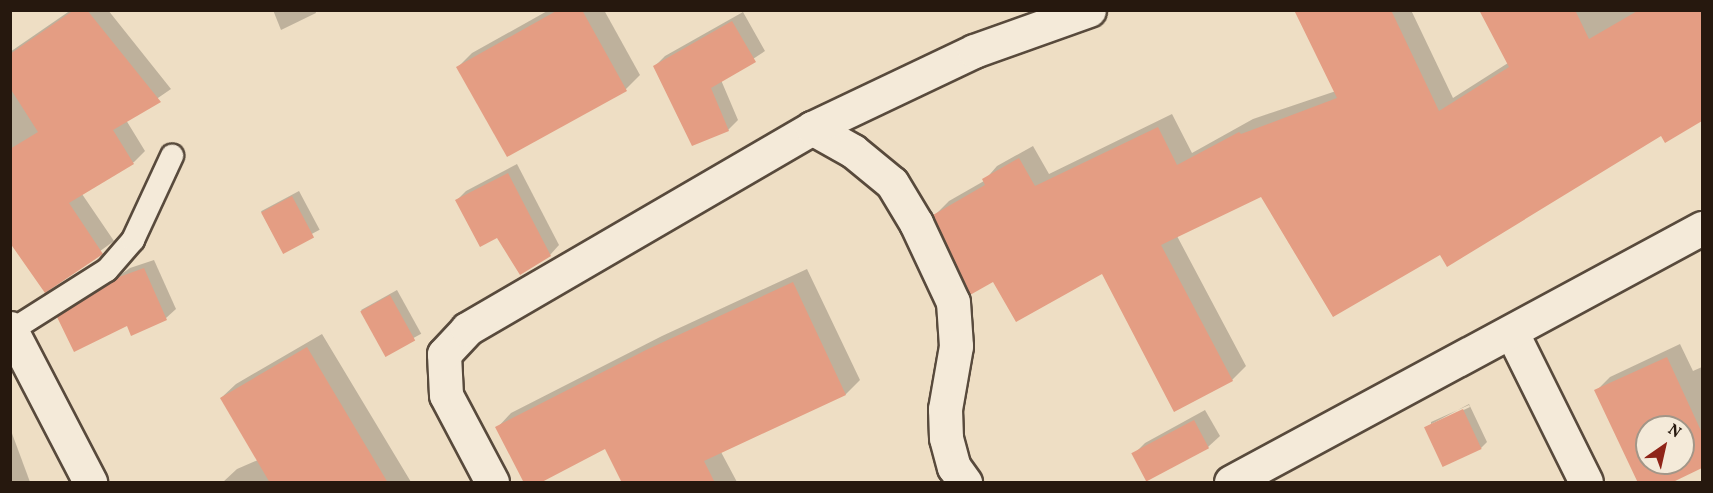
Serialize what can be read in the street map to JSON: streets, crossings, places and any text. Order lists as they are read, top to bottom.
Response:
{
  "north": "top right"
}
